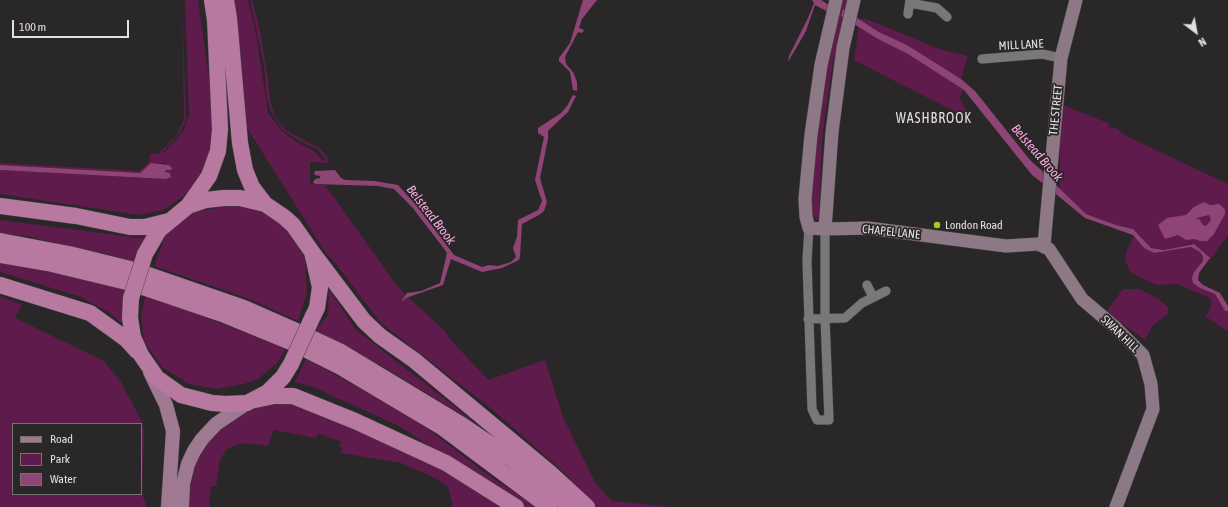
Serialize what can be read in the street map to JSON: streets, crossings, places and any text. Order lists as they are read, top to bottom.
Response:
{
  "streets": {
    "street": [
      "MILL LANE",
      "THE STREET",
      "CHAPEL LANE",
      "SWAN HILL"
    ]
  },
  "crossings": [
    ["MILL LANE", "THE STREET"],
    ["THE STREET", "CHAPEL LANE"],
    ["THE STREET", "SWAN HILL"],
    ["CHAPEL LANE", "SWAN HILL"]
  ],
  "districts": ["WASHBROOK"],
  "water": ["Belstead Brook"],
  "places": ["London Road"],
  "legend": ["Road", "Park", "Water"],
  "scale_bar": "100 m",
  "north": "bottom right"
}
